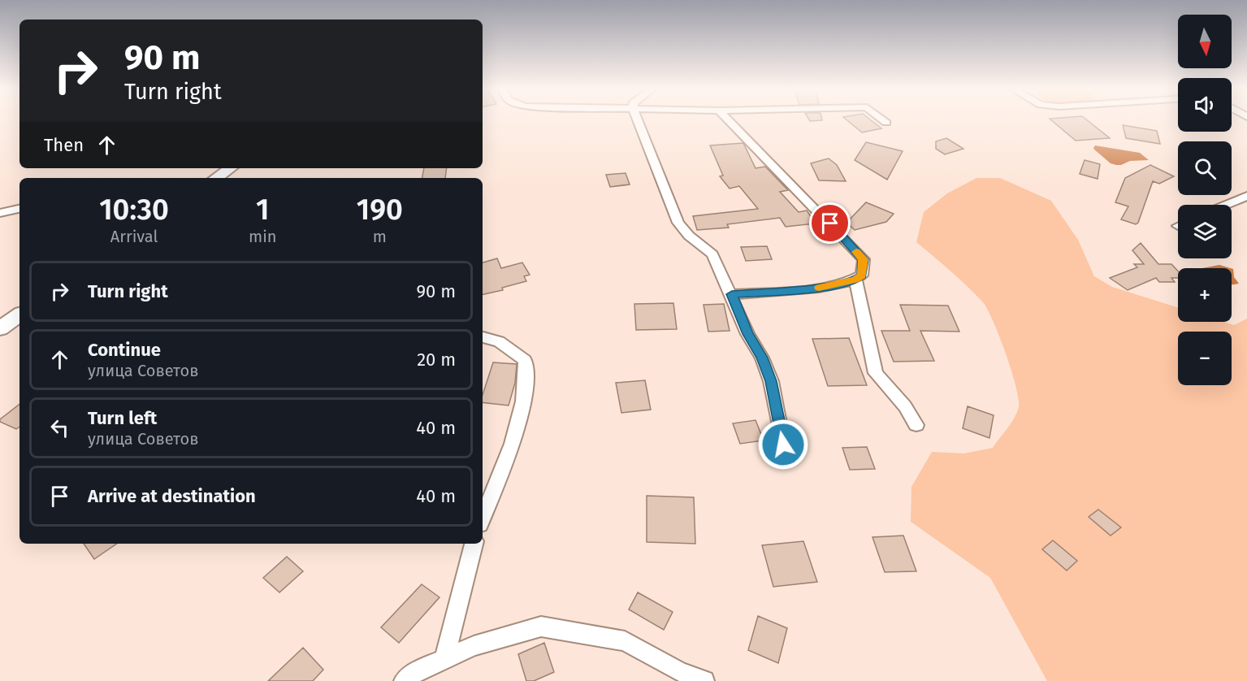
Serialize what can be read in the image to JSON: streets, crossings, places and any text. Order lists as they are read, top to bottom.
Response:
{
  "north": "bottom",
  "page": {
    "map_buttons": ["+", "−"],
    "turn": ["90 m", "Turn right"],
    "then": "Then",
    "eta": [
      "10:30",
      "Arrival",
      "1",
      "min",
      "190",
      "m"
    ],
    "list": [
      {
        "name": "Turn right",
        "value": "90 m"
      },
      {
        "name": "Continue",
        "note": "улица Советов",
        "value": "20 m"
      },
      {
        "name": "Turn left",
        "note": "улица Советов",
        "value": "40 m"
      },
      {
        "name": "Arrive at destination",
        "value": "40 m"
      }
    ]
  }
}
